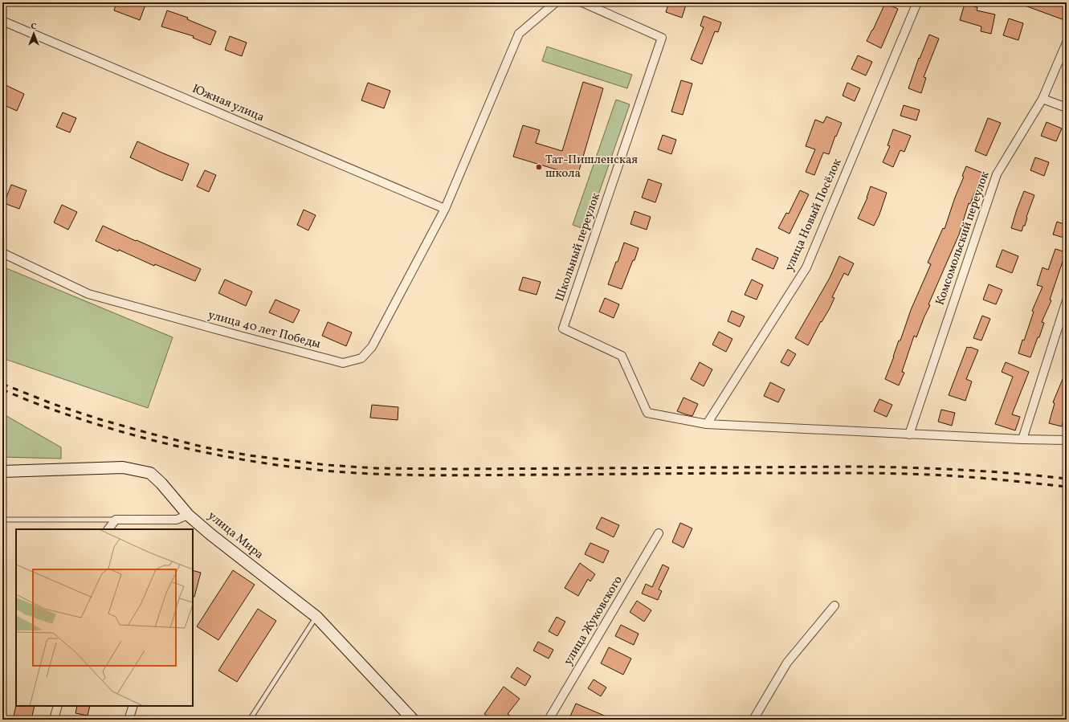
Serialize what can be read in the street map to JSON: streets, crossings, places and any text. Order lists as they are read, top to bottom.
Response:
{
  "streets": {
    "street": [
      "Южная улица",
      "улица Новый Посёлок",
      "Комсомольский переулок",
      "Школьный переулок",
      "улица 40 лет Победы",
      "улица Мира",
      "улица Жуковского"
    ]
  },
  "crossings": [
    ["Южная улица", "улица 40 лет Победы"],
    ["улица Новый Посёлок", "Школьный переулок"]
  ],
  "places": ["Тат-Пишленская школа"],
  "north": "top"
}
